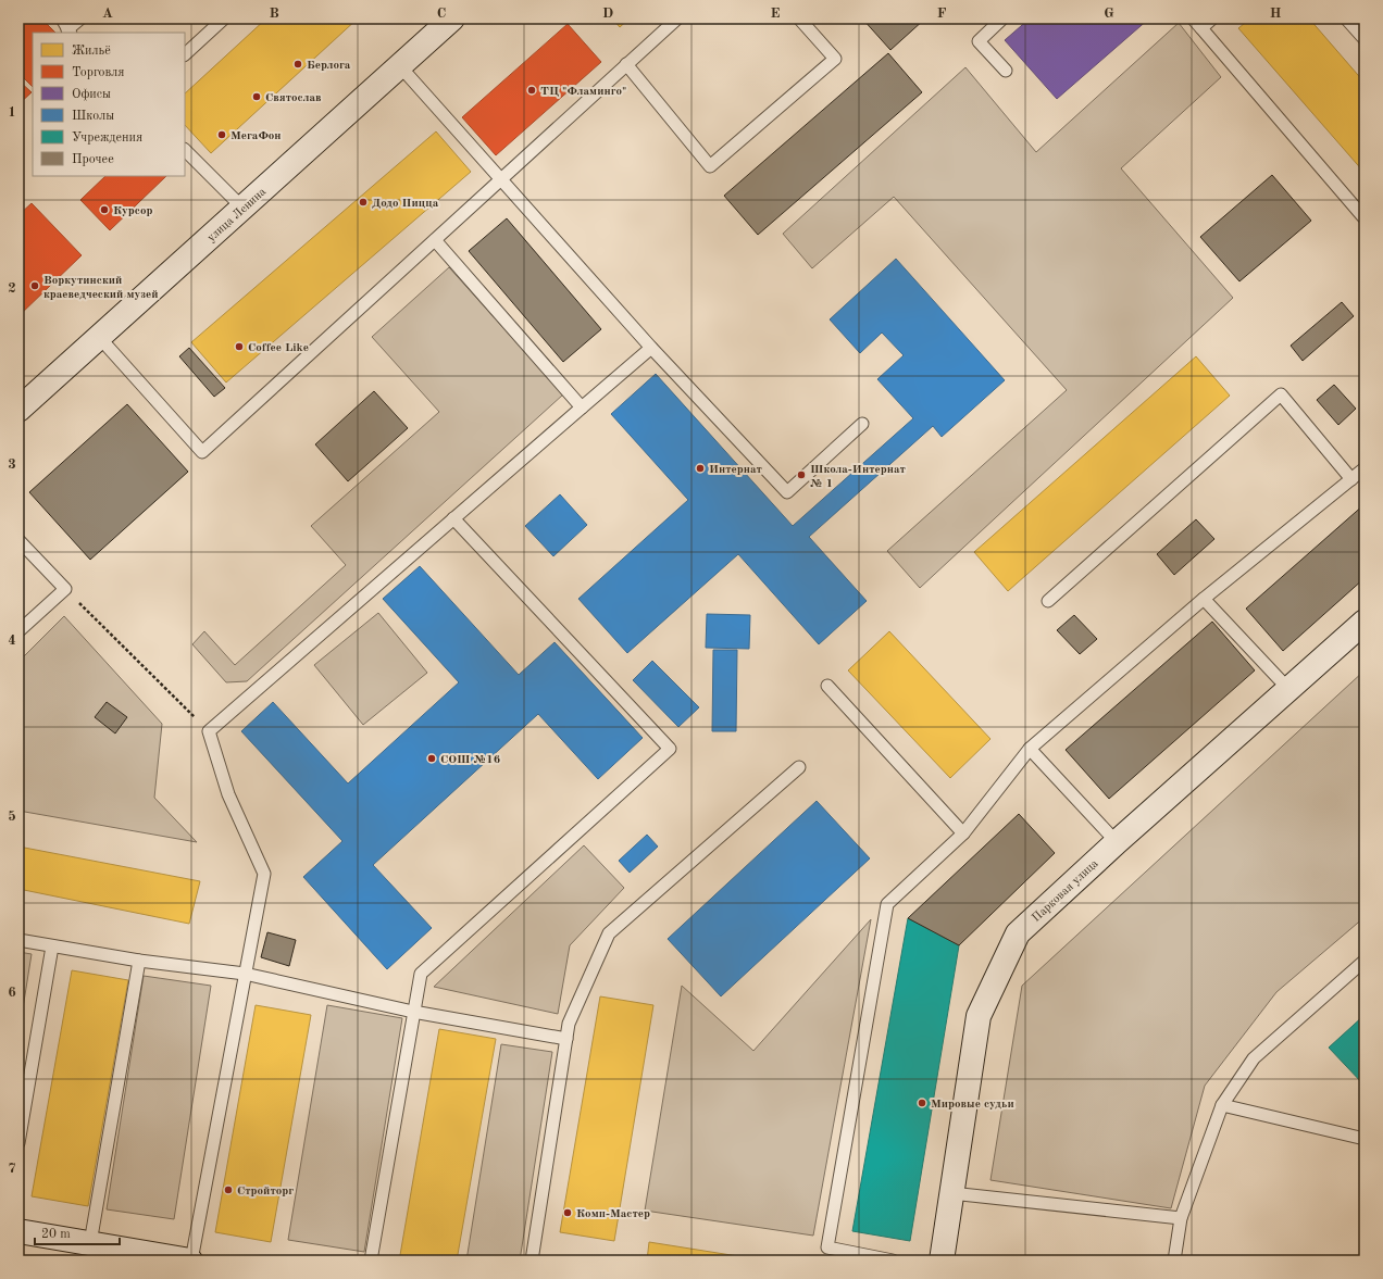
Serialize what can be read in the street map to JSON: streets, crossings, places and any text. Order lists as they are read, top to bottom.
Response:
{
  "streets": {
    "street": ["улица Ленина", "Парковая улица"]
  },
  "places": [
    "Берлога",
    "ТЦ \"Фламинго\"",
    "Святослав",
    "МегаФон",
    "Додо Пицца",
    "Курсор",
    "Воркутинский краеведческий музей",
    "Coffee Like",
    "Интернат",
    "Школа-Интернат № 1",
    "СОШ №16",
    "Мировые судьи",
    "Стройторг",
    "Комп-Мастер"
  ],
  "legend": [
    "Жильё",
    "Торговля",
    "Офисы",
    "Школы",
    "Учреждения",
    "Прочее"
  ],
  "scale_bar": "20 m",
  "grid": {
    "columns": [
      "A",
      "B",
      "C",
      "D",
      "E",
      "F",
      "G",
      "H"
    ],
    "rows": [
      "1",
      "2",
      "3",
      "4",
      "5",
      "6",
      "7"
    ]
  }
}
